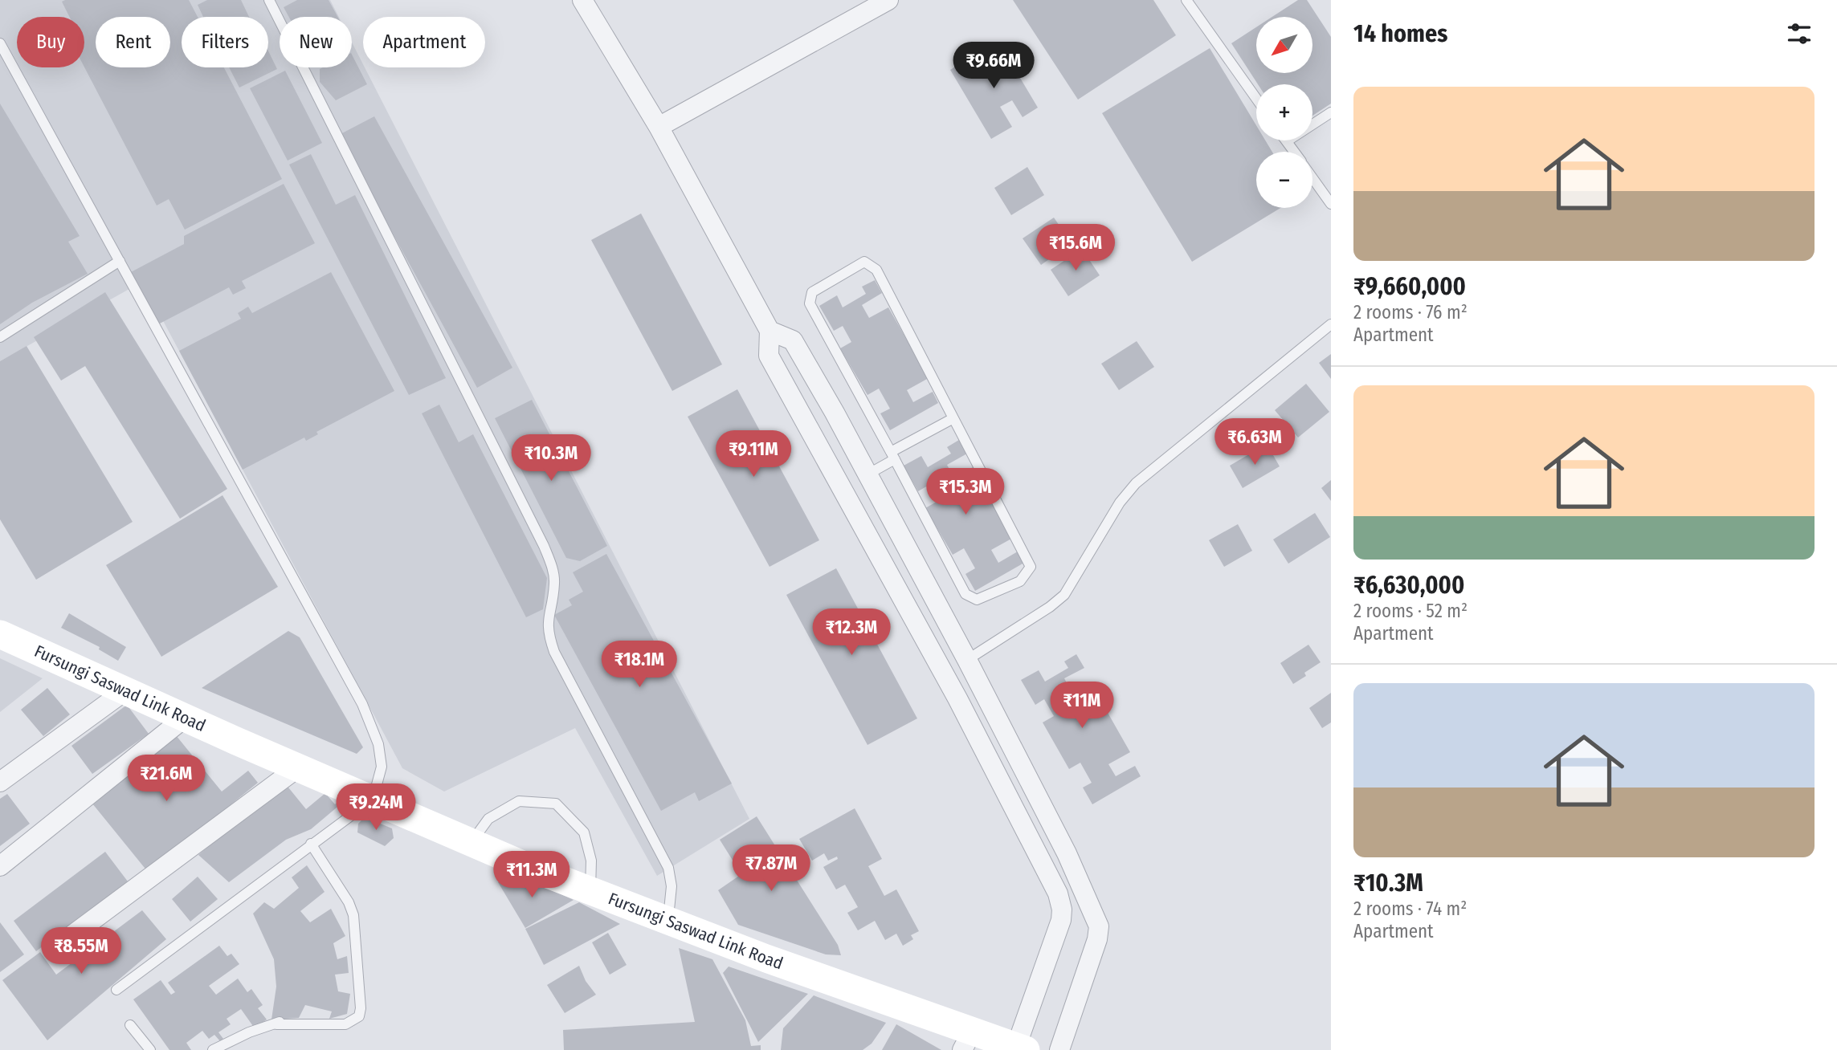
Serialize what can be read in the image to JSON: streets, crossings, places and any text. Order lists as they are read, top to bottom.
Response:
{
  "streets": {
    "street": ["Fursungi Saswad Link Road"]
  },
  "north": "bottom left",
  "page": {
    "heading": "14 homes",
    "map_buttons": ["+", "−"],
    "chip": [
      "Buy",
      "Rent",
      "Filters",
      "New",
      "Apartment"
    ],
    "price": [
      "₹9.66M",
      "₹15.6M",
      "₹6.63M",
      "₹9.11M",
      "₹10.3M",
      "₹15.3M",
      "₹12.3M",
      "₹18.1M",
      "₹11M",
      "₹21.6M",
      "₹9.24M",
      "₹7.87M",
      "₹11.3M",
      "₹8.55M"
    ],
    "list": [
      {
        "name": "₹9,660,000",
        "note": "2 rooms · 76 m² · Apartment"
      },
      {
        "name": "₹6,630,000",
        "note": "2 rooms · 52 m² · Apartment"
      },
      {
        "name": "₹10.3M",
        "note": "2 rooms · 74 m² · Apartment"
      }
    ]
  }
}
